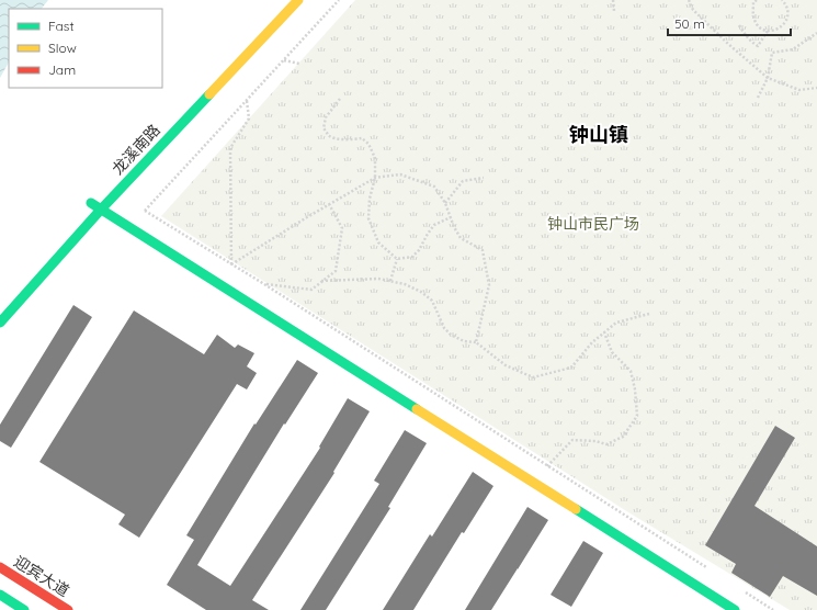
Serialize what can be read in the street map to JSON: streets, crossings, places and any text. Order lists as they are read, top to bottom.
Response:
{
  "streets": {
    "street": ["龙溪南路", "迎宾大道"]
  },
  "districts": ["钟山镇"],
  "parks": ["钟山市民广场"],
  "legend": ["Fast", "Slow", "Jam"],
  "scale_bar": "50 m"
}
